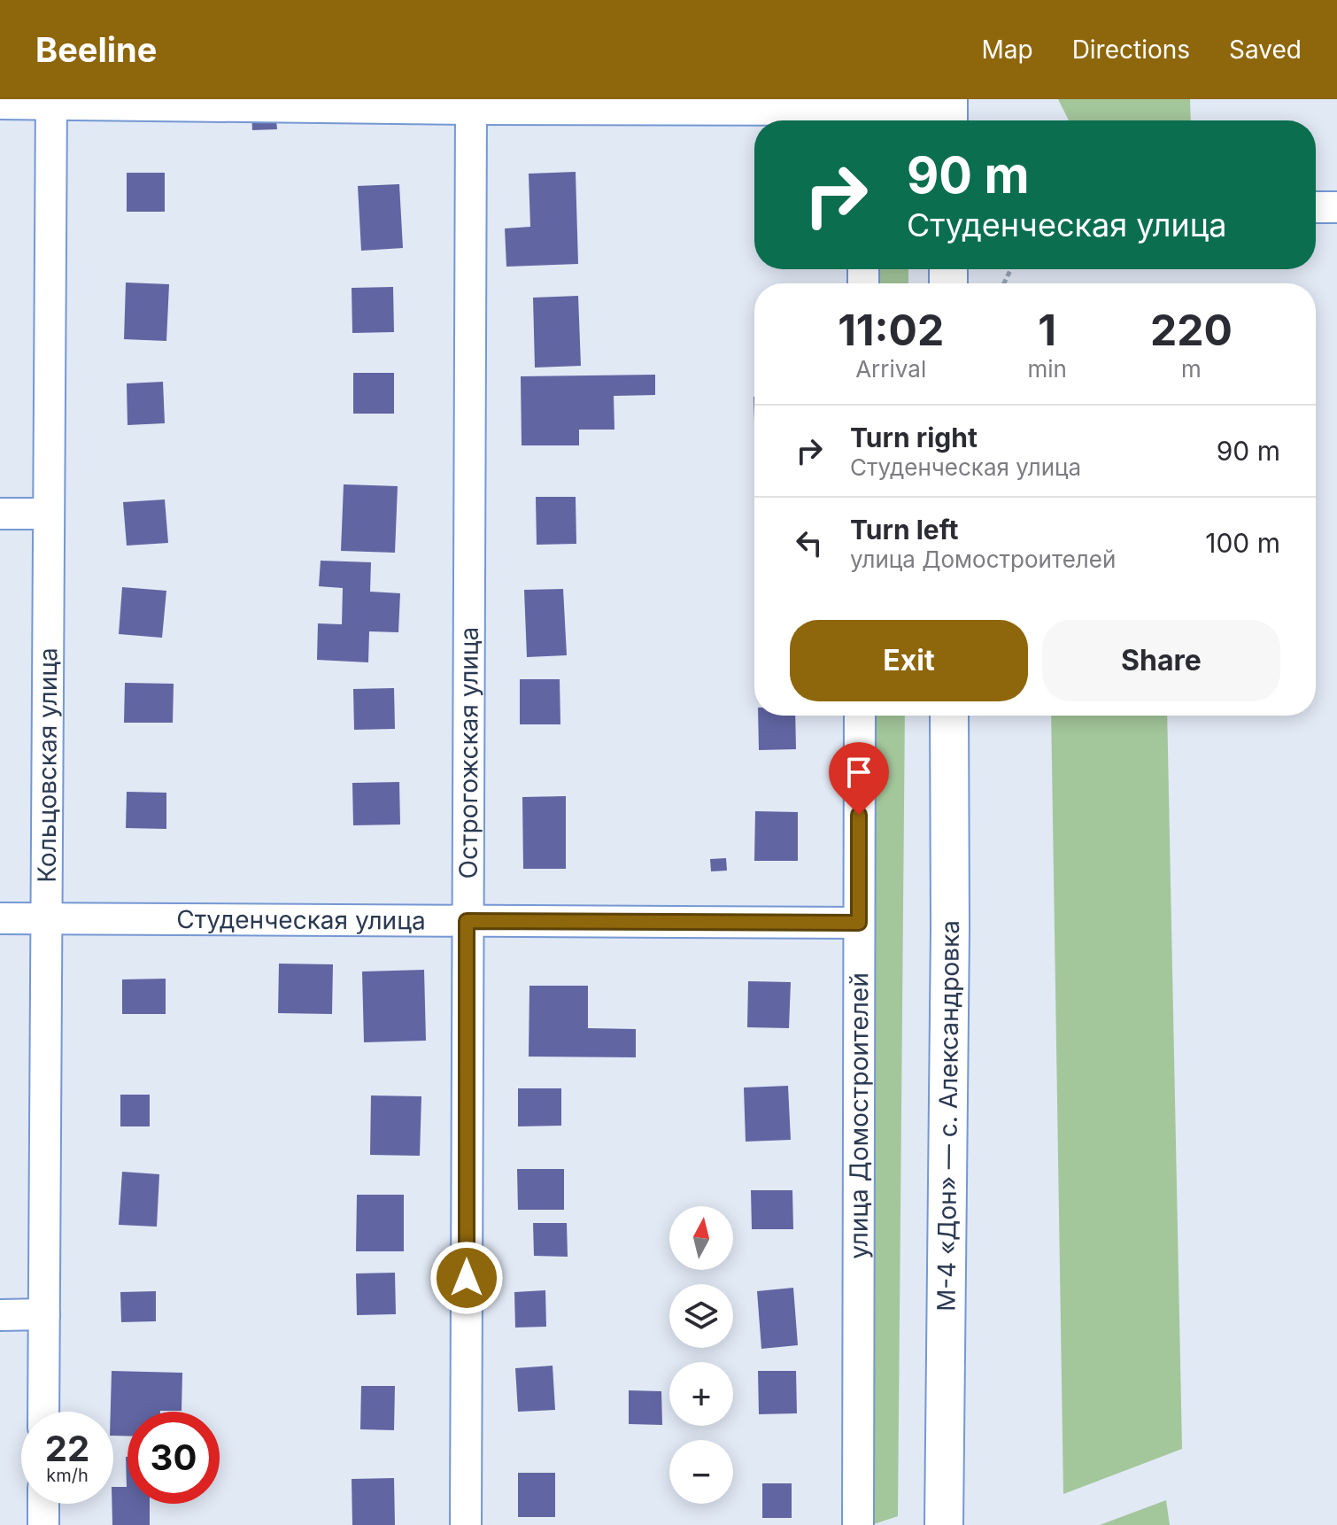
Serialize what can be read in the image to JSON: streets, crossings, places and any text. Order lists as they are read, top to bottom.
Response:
{
  "streets": {
    "main road": ["М-4 «Дон» — с. Александровка"],
    "street": [
      "Острогожская улица",
      "Кольцовская улица",
      "Студенческая улица",
      "улица Домостроителей"
    ]
  },
  "crossings": [
    ["Острогожская улица", "Студенческая улица"],
    ["Кольцовская улица", "Студенческая улица"],
    ["Студенческая улица", "улица Домостроителей"]
  ],
  "north": "top",
  "page": {
    "header": "Beeline",
    "nav": ["Map", "Directions", "Saved"],
    "turn": ["90 m", "Студенческая улица"],
    "eta": [
      "11:02",
      "Arrival",
      "1",
      "min",
      "220",
      "m"
    ],
    "list": [
      {
        "name": "Turn right",
        "note": "Студенческая улица",
        "value": "90 m"
      },
      {
        "name": "Turn left",
        "note": "улица Домостроителей",
        "value": "100 m"
      }
    ],
    "buttons": ["Exit", "Share"],
    "map_buttons": ["+", "−"],
    "speed": "22 km/h",
    "limit": "30"
  }
}
